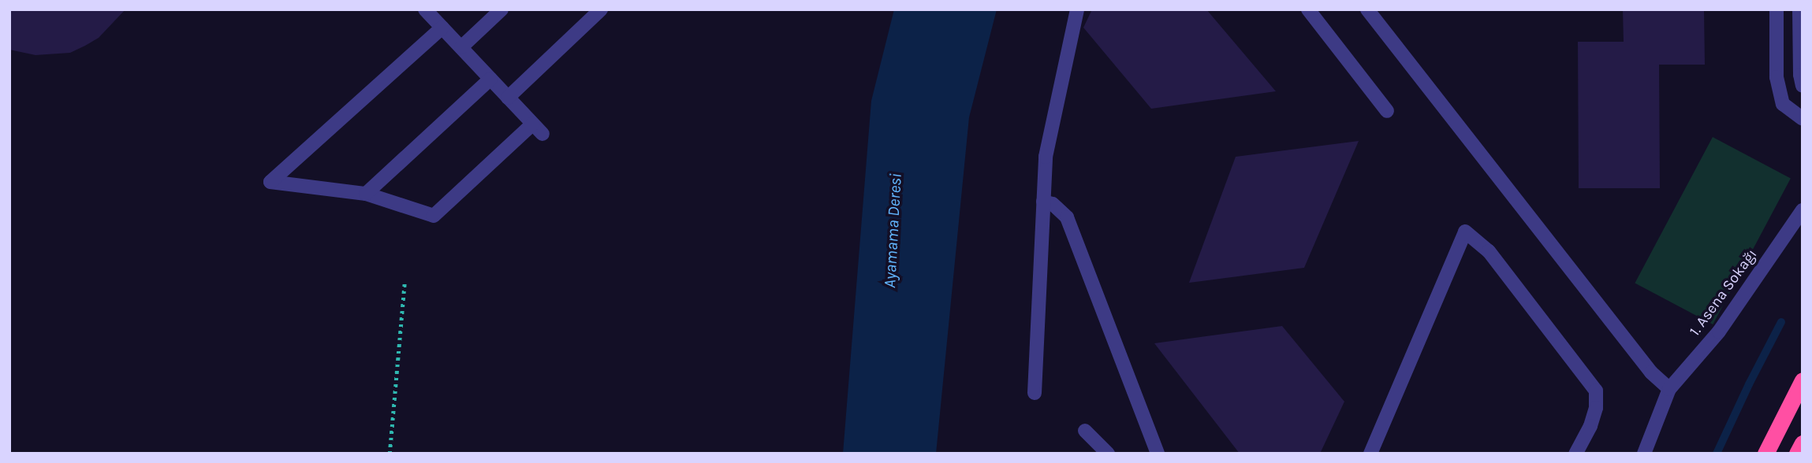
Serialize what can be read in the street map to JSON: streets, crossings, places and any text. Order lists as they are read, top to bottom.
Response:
{
  "streets": {
    "street": ["1. Asena Sokağı"]
  },
  "water": ["Ayamama Deresi"]
}
